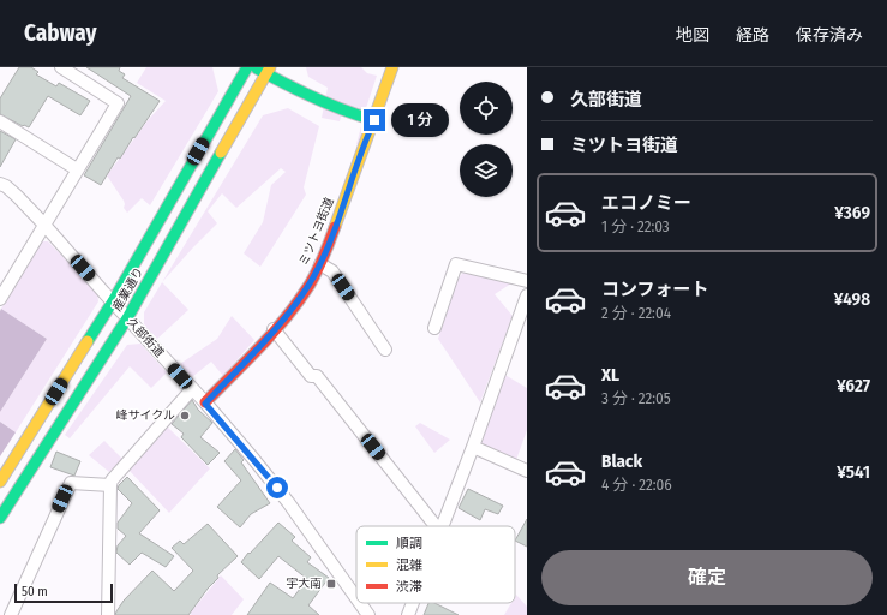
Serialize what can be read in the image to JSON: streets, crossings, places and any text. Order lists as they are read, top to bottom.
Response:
{
  "streets": {
    "street": ["ミツトヨ街道", "産業通り", "久部街道"]
  },
  "crossings": [
    ["ミツトヨ街道", "久部街道"],
    ["産業通り", "久部街道"]
  ],
  "places": {
    "other": ["峰サイクル"],
    "transit": ["宇大南"]
  },
  "legend": ["順調", "混雑", "渋滞"],
  "scale_bar": "50 m",
  "page": {
    "header": "Cabway",
    "nav": ["地図", "経路", "保存済み"],
    "banner": ["久部街道", "ミツトヨ街道"],
    "bubble": "1 分",
    "list": [
      {
        "name": "エコノミー",
        "note": "1 分 · 22:03",
        "value": "¥369"
      },
      {
        "name": "コンフォート",
        "note": "2 分 · 22:04",
        "value": "¥498"
      },
      {
        "name": "XL",
        "note": "3 分 · 22:05",
        "value": "¥627"
      },
      {
        "name": "Black",
        "note": "4 分 · 22:06",
        "value": "¥541"
      }
    ],
    "buttons": "確定",
    "scale": "50 m"
  }
}
